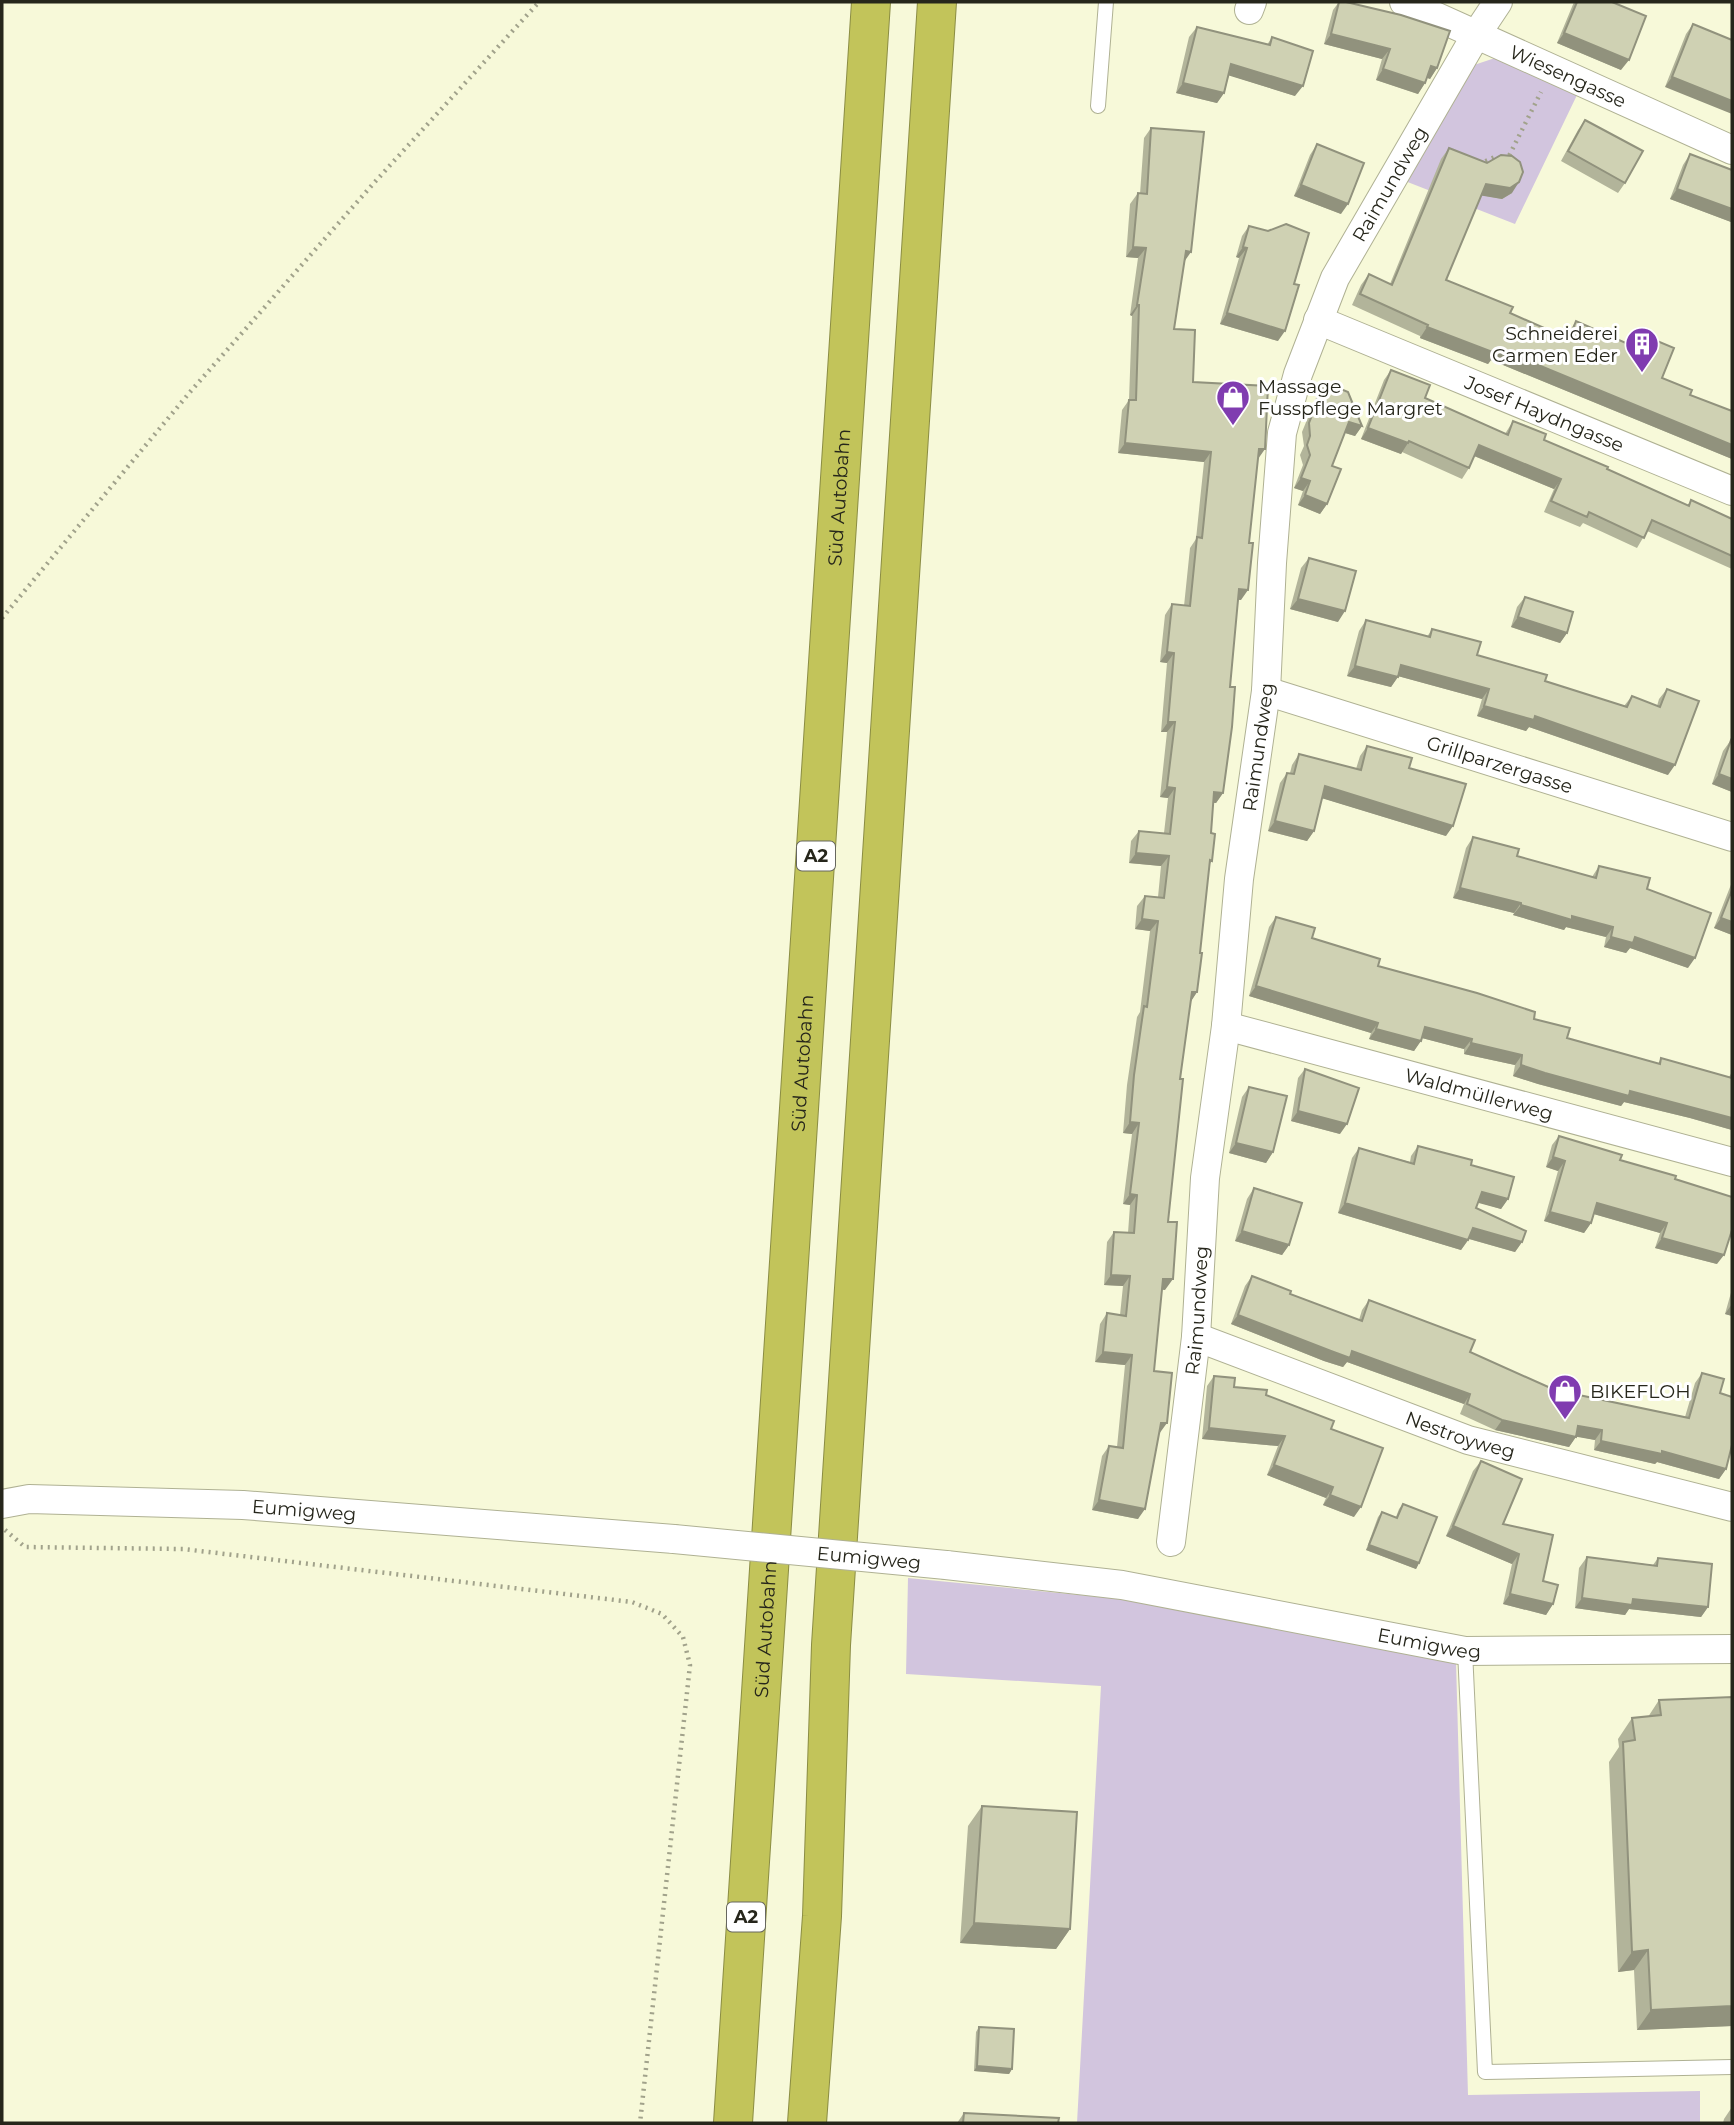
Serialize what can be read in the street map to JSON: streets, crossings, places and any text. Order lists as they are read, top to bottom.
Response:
{
  "streets": {
    "highway": ["Süd Autobahn", "A2"],
    "street": [
      "Wiesengasse",
      "Raimundweg",
      "Josef Haydngasse",
      "Grillparzergasse",
      "Waldmüllerweg",
      "Nestroyweg",
      "Eumigweg"
    ]
  },
  "crossings": [
    ["Wiesengasse", "Raimundweg"],
    ["Raimundweg", "Josef Haydngasse"],
    ["Raimundweg", "Grillparzergasse"],
    ["Raimundweg", "Waldmüllerweg"],
    ["Raimundweg", "Nestroyweg"]
  ],
  "places": {
    "building": ["Schneiderei Carmen Eder"],
    "shop": ["Massage Fusspflege Margret", "BIKEFLOH"]
  }
}
